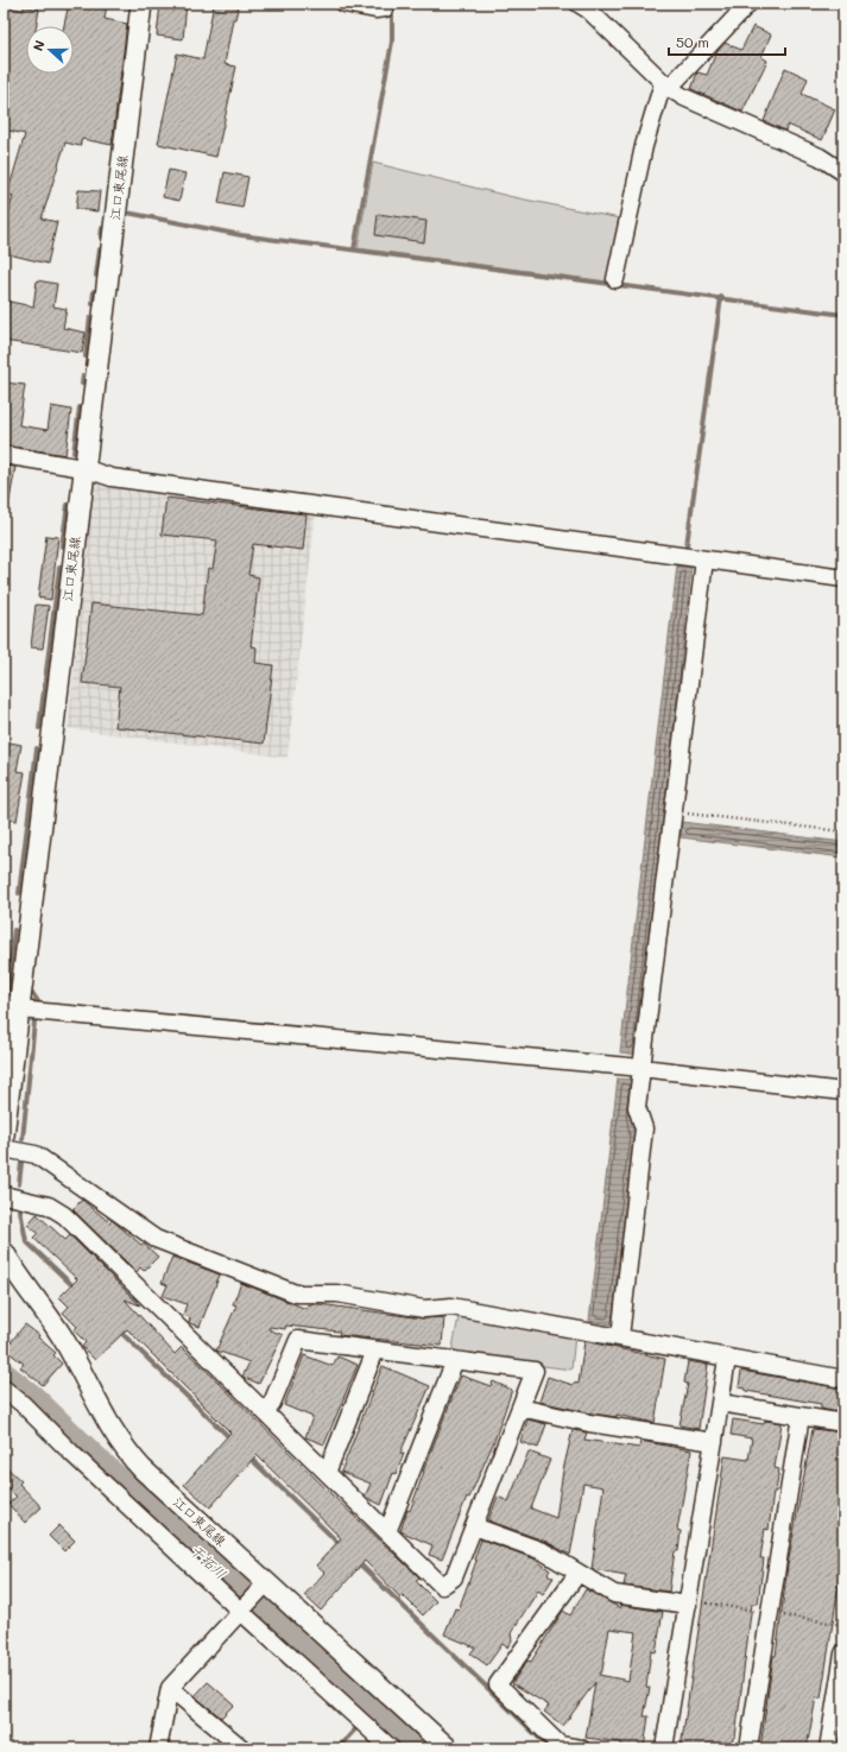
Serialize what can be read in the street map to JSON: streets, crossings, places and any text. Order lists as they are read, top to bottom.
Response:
{
  "streets": {
    "main road": ["江口東尾線"]
  },
  "water": ["干拓川"],
  "scale_bar": "50 m",
  "north": "left"
}
